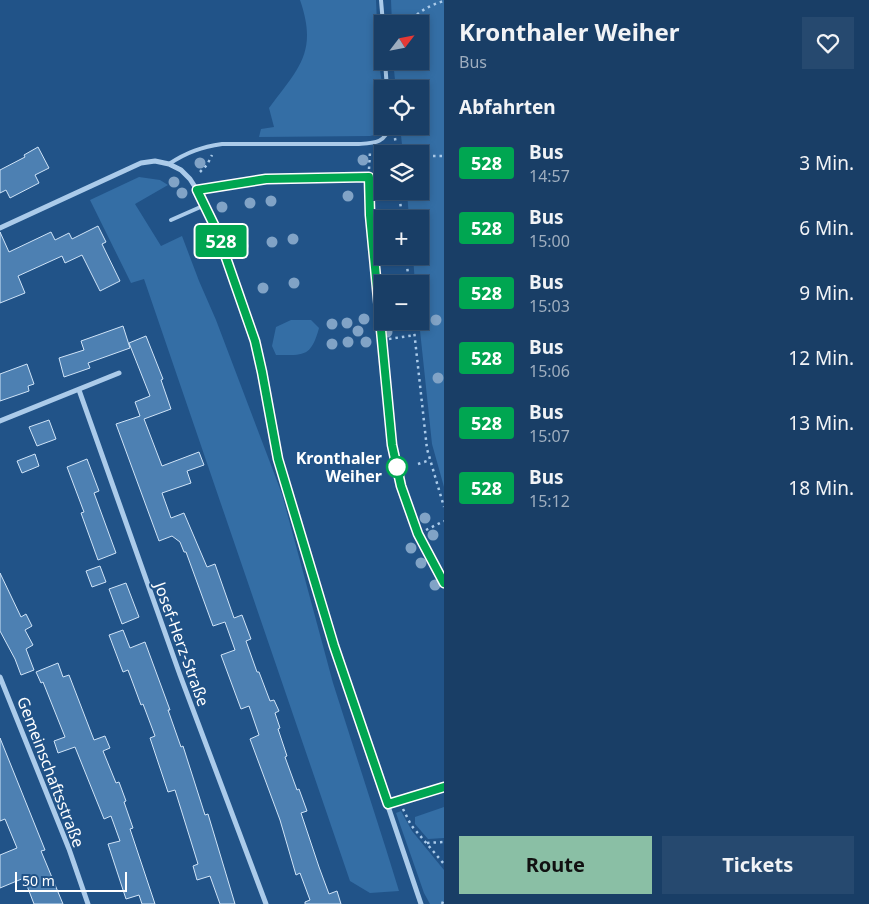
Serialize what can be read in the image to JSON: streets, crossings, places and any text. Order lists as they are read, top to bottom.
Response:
{
  "streets": {
    "street": ["Josef-Herz-Straße", "Gemeinschaftsstraße"]
  },
  "places": ["Kronthaler Weiher"],
  "lines": ["bus line 528"],
  "scale_bar": "50 m",
  "north": "top right",
  "page": {
    "on_map": "528",
    "heading": [
      ["Kronthaler Weiher", "Bus"],
      "Abfahrten"
    ],
    "map_buttons": ["+", "−"],
    "list": [
      {
        "mark": "528",
        "name": "Bus",
        "note": "14:57",
        "value": "3 Min."
      },
      {
        "mark": "528",
        "name": "Bus",
        "note": "15:00",
        "value": "6 Min."
      },
      {
        "mark": "528",
        "name": "Bus",
        "note": "15:03",
        "value": "9 Min."
      },
      {
        "mark": "528",
        "name": "Bus",
        "note": "15:06",
        "value": "12 Min."
      },
      {
        "mark": "528",
        "name": "Bus",
        "note": "15:07",
        "value": "13 Min."
      },
      {
        "mark": "528",
        "name": "Bus",
        "note": "15:12",
        "value": "18 Min."
      }
    ],
    "buttons": ["Route", "Tickets"],
    "scale": "50 m"
  }
}
